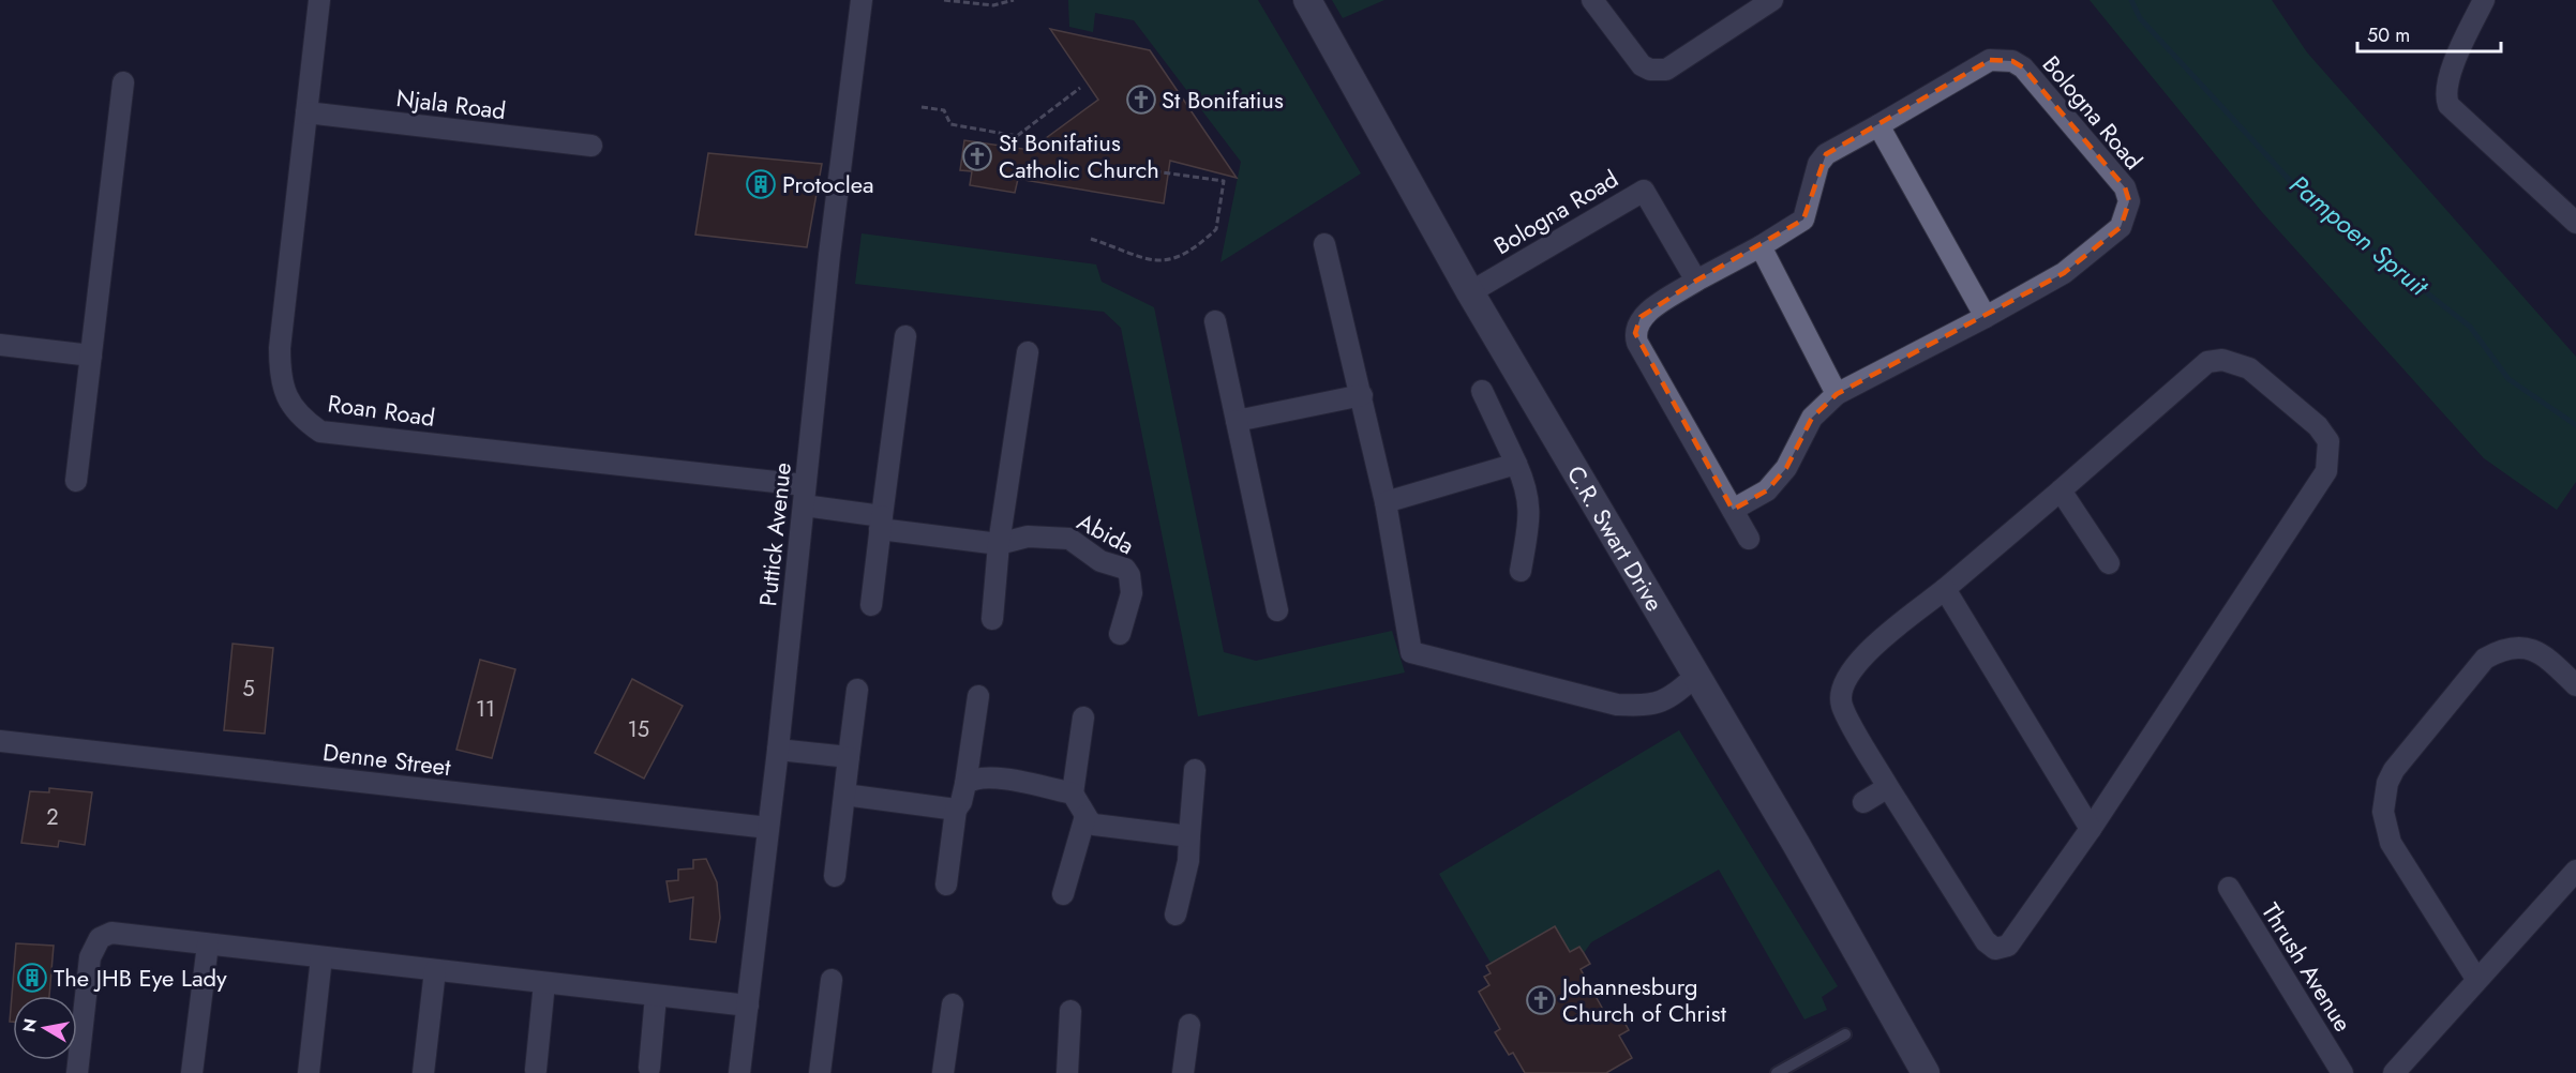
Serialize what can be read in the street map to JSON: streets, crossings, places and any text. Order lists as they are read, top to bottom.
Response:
{
  "streets": {
    "street": [
      "Njala Road",
      "Bologna Road",
      "Roan Road",
      "Abida",
      "Puttick Avenue",
      "C.R. Swart Drive",
      "Denne Street",
      "Thrush Avenue"
    ]
  },
  "crossings": [
    ["Njala Road", "Roan Road"],
    ["Bologna Road", "C.R. Swart Drive"],
    ["Roan Road", "Abida"],
    ["Roan Road", "Puttick Avenue"],
    ["Abida", "Puttick Avenue"],
    ["Puttick Avenue", "Denne Street"]
  ],
  "water": ["Pampoen Spruit"],
  "places": {
    "church": ["St Bonifatius", "St Bonifatius Catholic Church", "Johannesburg Church of Christ"],
    "building": ["Protoclea", "The JHB Eye Lady"]
  },
  "house_numbers": [
    "5",
    "11",
    "15",
    "2"
  ],
  "scale_bar": "50 m",
  "north": "left"
}
